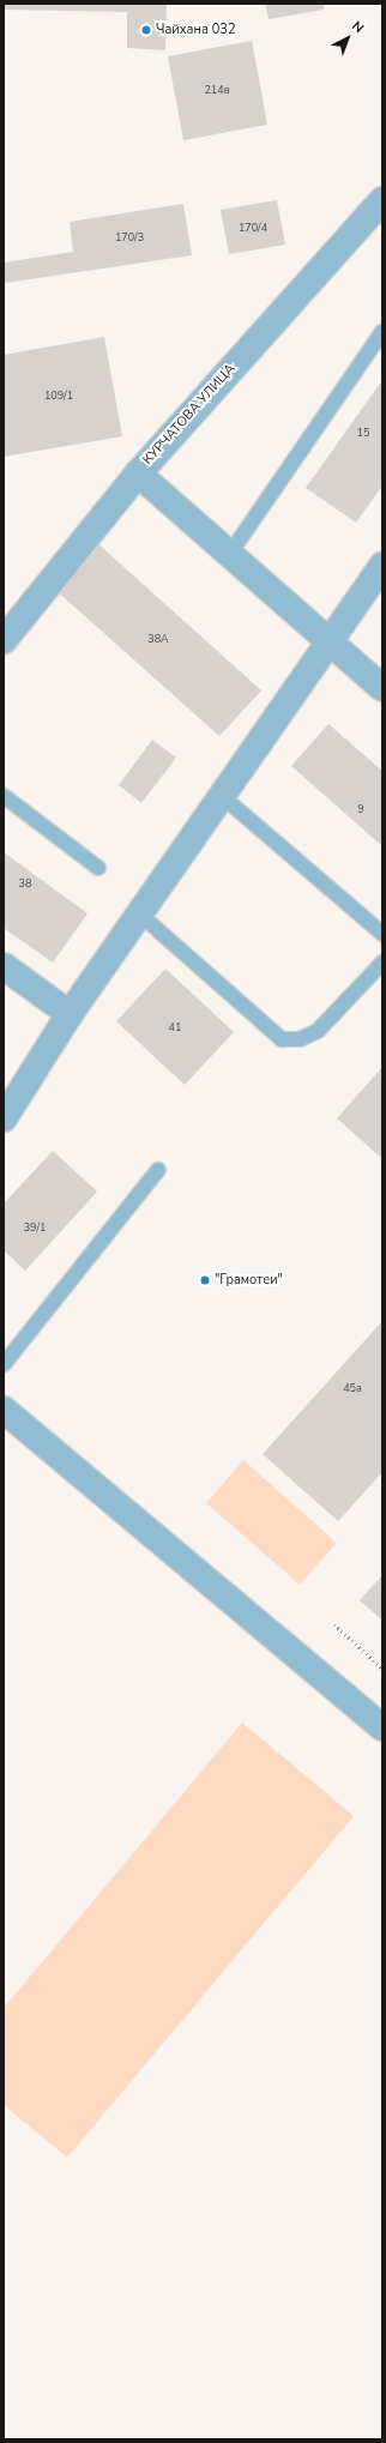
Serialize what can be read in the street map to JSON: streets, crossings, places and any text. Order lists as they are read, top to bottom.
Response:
{
  "streets": {
    "street": ["КУРЧАТОВА УЛИЦА"]
  },
  "places": ["Чайхана 032", "\"Грамотеи\""],
  "house_numbers": [
    "214в",
    "170/4",
    "170/3",
    "109/1",
    "15",
    "38A",
    "9",
    "38",
    "41",
    "39/1",
    "45а"
  ],
  "north": "top right"
}
